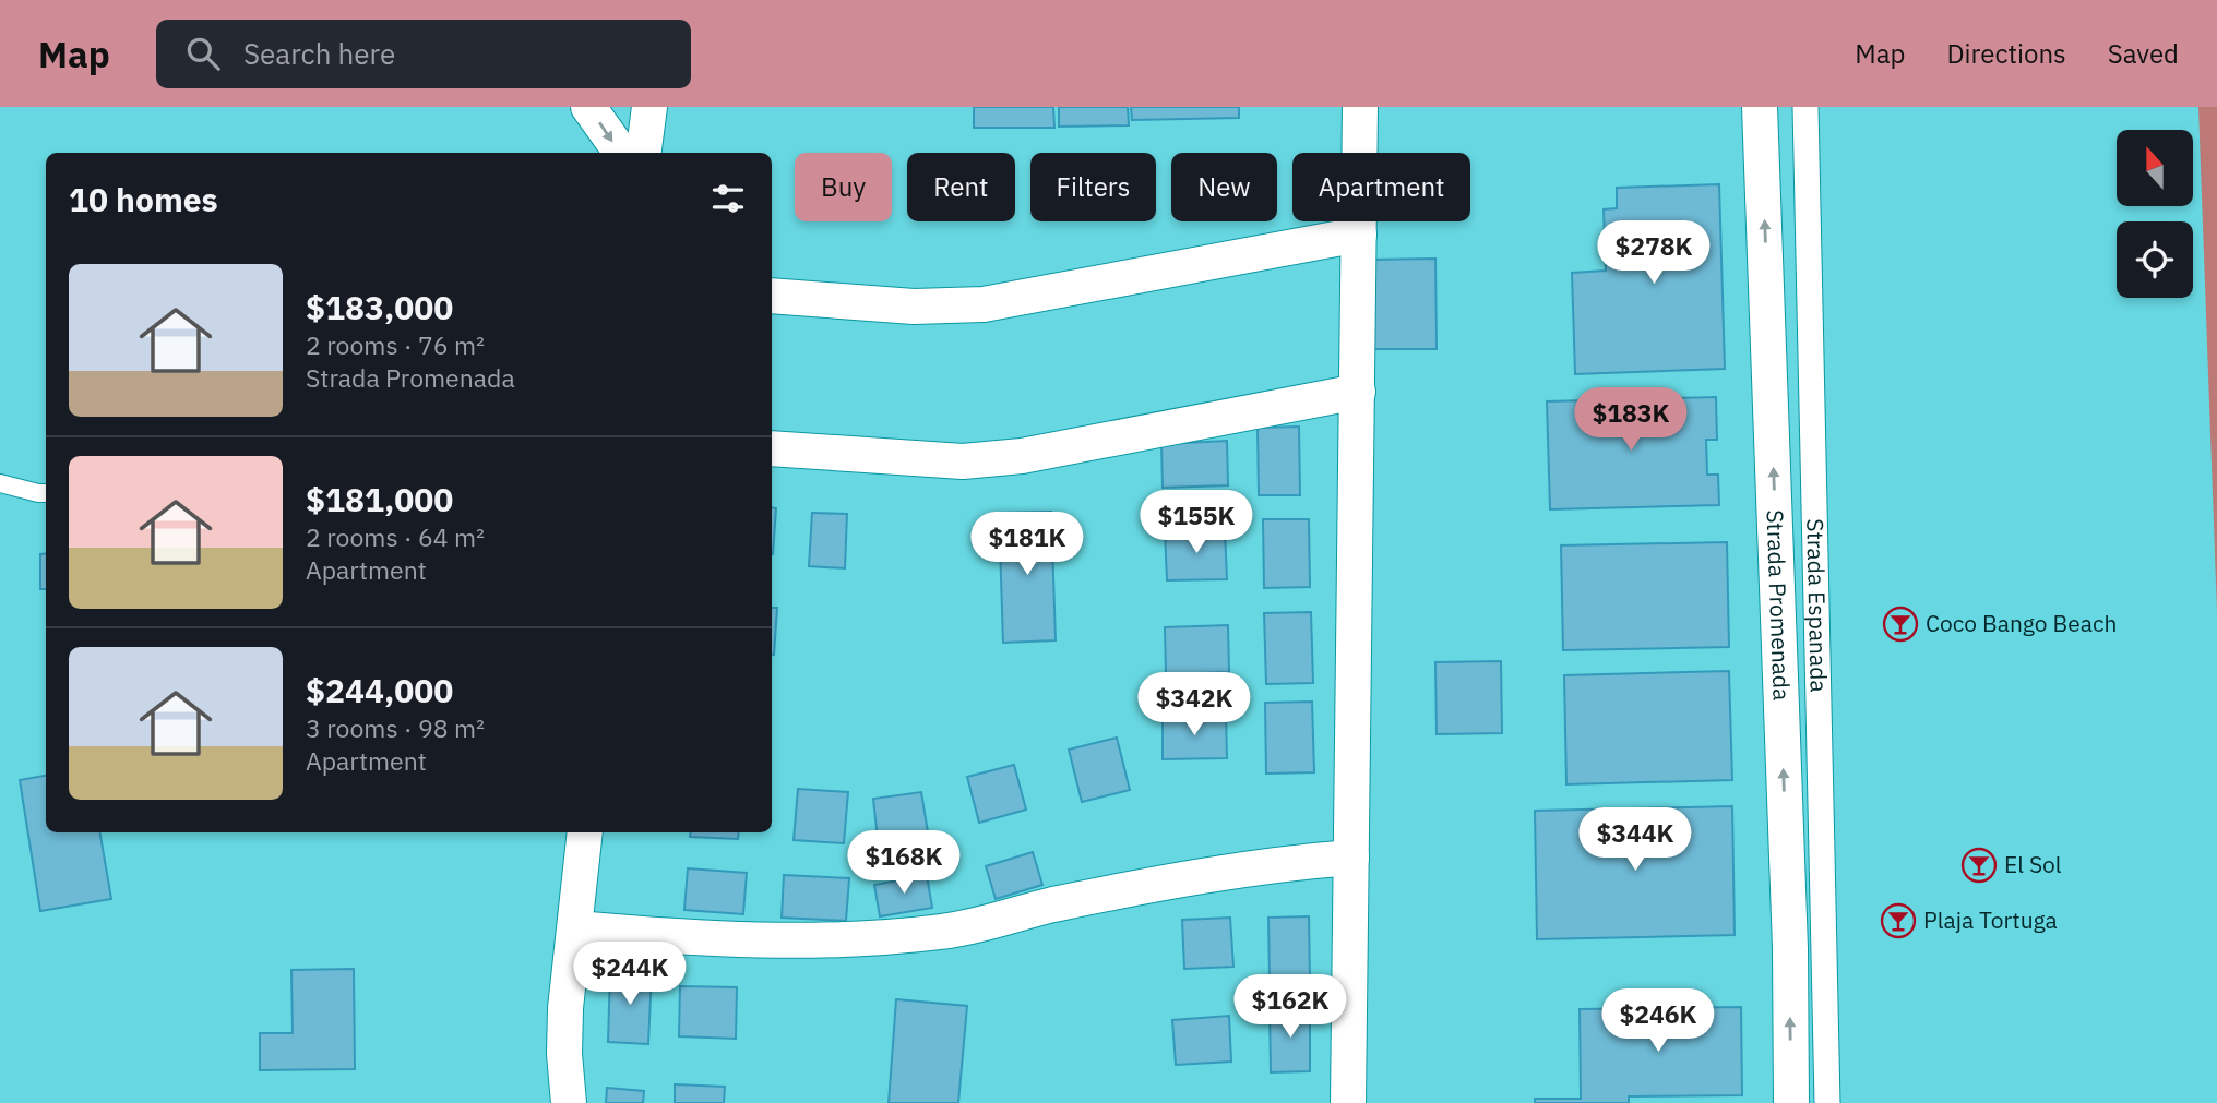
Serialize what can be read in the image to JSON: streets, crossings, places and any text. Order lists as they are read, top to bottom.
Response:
{
  "streets": {
    "street": ["Strada Promenada", "Strada Espanada"]
  },
  "one_way": ["Strada Promenada"],
  "places": {
    "bar": ["Coco Bango Beach", "El Sol", "Plaja Tortuga"]
  },
  "north": "top",
  "page": {
    "header": "Map",
    "search": "Search here",
    "nav": ["Map", "Directions", "Saved"],
    "chip": [
      "Buy",
      "Rent",
      "Filters",
      "New",
      "Apartment"
    ],
    "heading": "10 homes",
    "price": [
      "$278K",
      "$183K",
      "$155K",
      "$181K",
      "$342K",
      "$344K",
      "$168K",
      "$244K",
      "$162K",
      "$246K"
    ],
    "list": [
      {
        "name": "$183,000",
        "note": "2 rooms · 76 m² · Strada Promenada"
      },
      {
        "name": "$181,000",
        "note": "2 rooms · 64 m² · Apartment"
      },
      {
        "name": "$244,000",
        "note": "3 rooms · 98 m² · Apartment"
      }
    ]
  }
}
